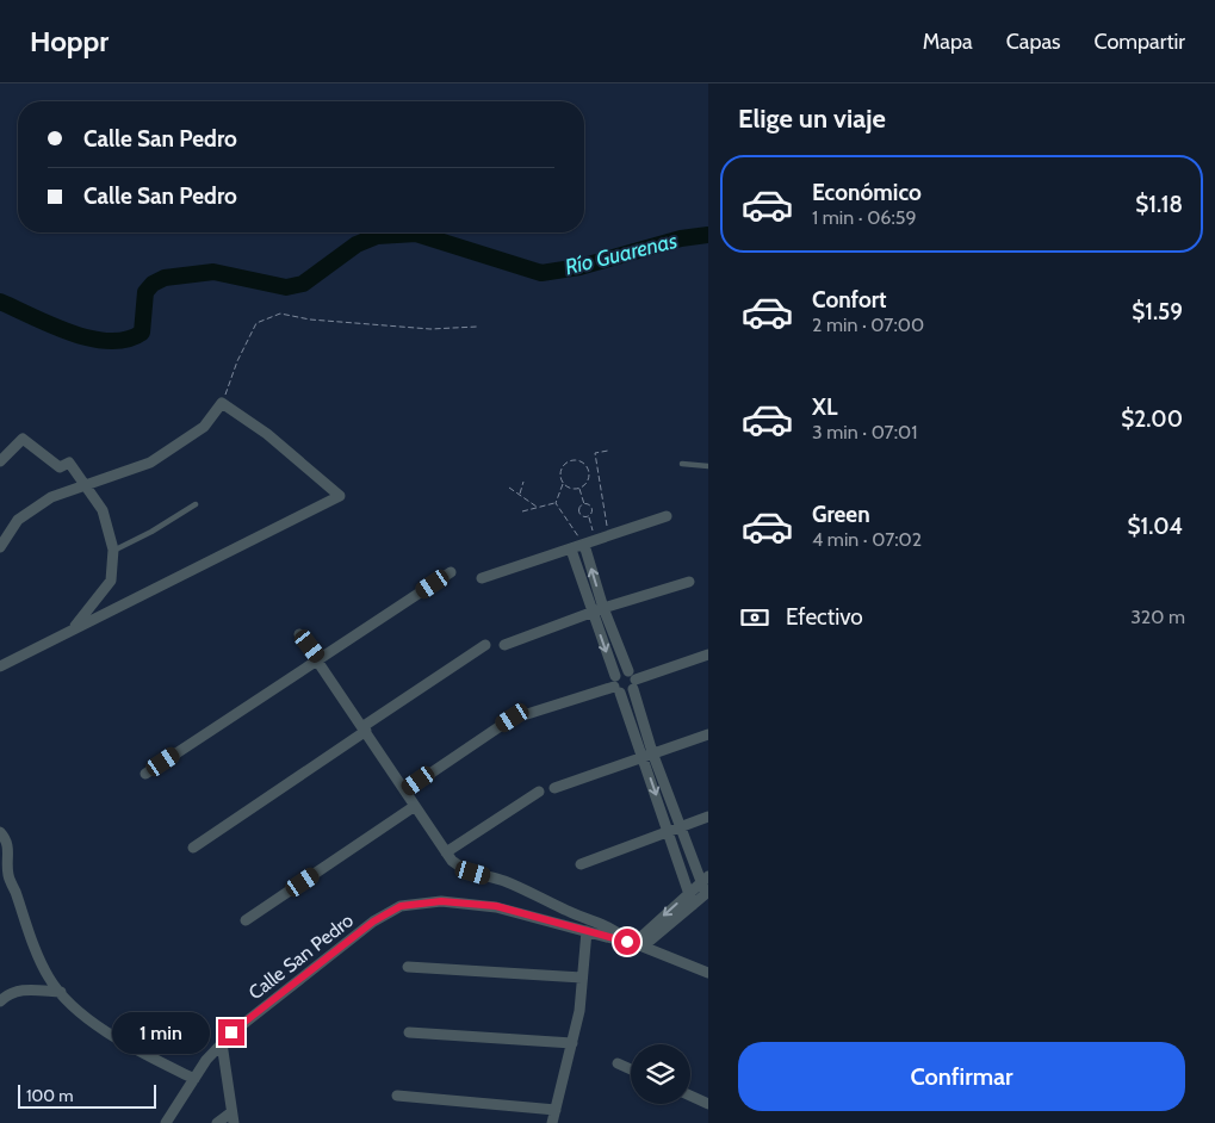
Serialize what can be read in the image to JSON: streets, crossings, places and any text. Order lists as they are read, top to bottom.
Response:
{
  "streets": {
    "street": ["Calle San Pedro"]
  },
  "water": ["Río Guarenas"],
  "scale_bar": "100 m",
  "page": {
    "header": "Hoppr",
    "nav": ["Mapa", "Capas", "Compartir"],
    "heading": "Elige un viaje",
    "banner": ["Calle San Pedro", "Calle San Pedro"],
    "list": [
      {
        "name": "Económico",
        "note": "1 min · 06:59",
        "value": "$1.18"
      },
      {
        "name": "Confort",
        "note": "2 min · 07:00",
        "value": "$1.59"
      },
      {
        "name": "XL",
        "note": "3 min · 07:01",
        "value": "$2.00"
      },
      {
        "name": "Green",
        "note": "4 min · 07:02",
        "value": "$1.04"
      }
    ],
    "pay": ["Efectivo", "320 m"],
    "bubble": "1 min",
    "buttons": "Confirmar",
    "scale": "100 m"
  }
}
